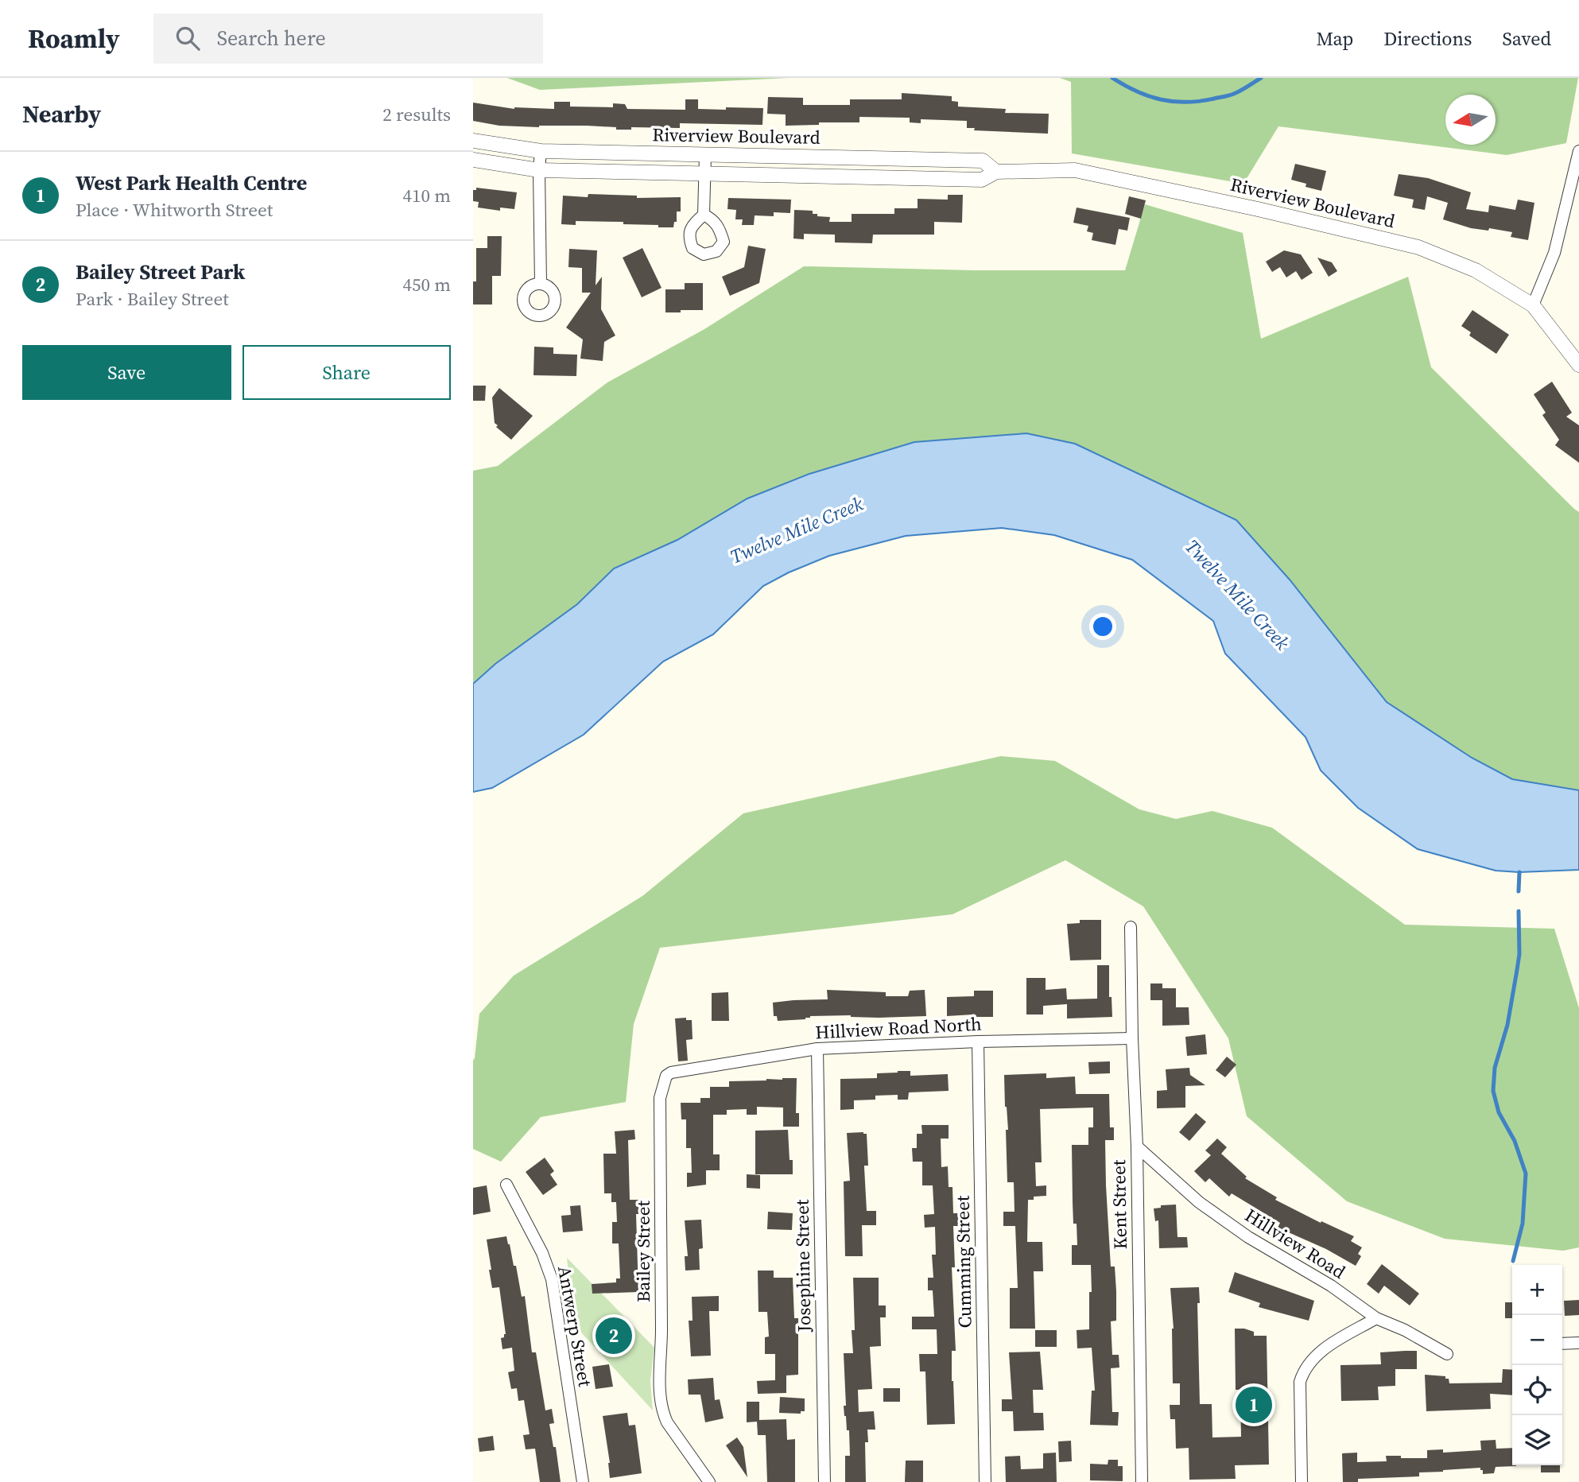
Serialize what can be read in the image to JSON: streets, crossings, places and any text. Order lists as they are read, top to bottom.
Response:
{
  "streets": {
    "street": [
      "Riverview Boulevard",
      "Hillview Road North",
      "Kent Street",
      "Hillview Road",
      "Bailey Street",
      "Cumming Street",
      "Josephine Street",
      "Antwerp Street"
    ]
  },
  "crossings": [
    ["Hillview Road North", "Kent Street"],
    ["Hillview Road North", "Bailey Street"],
    ["Hillview Road North", "Cumming Street"],
    ["Hillview Road North", "Josephine Street"],
    ["Kent Street", "Hillview Road"]
  ],
  "water": ["Twelve Mile Creek"],
  "north": "left",
  "page": {
    "header": "Roamly",
    "search": "Search here",
    "nav": ["Map", "Directions", "Saved"],
    "heading": ["Nearby", "2 results"],
    "list": [
      {
        "mark": "1",
        "name": "West Park Health Centre",
        "note": "Place · Whitworth Street",
        "value": "410 m"
      },
      {
        "mark": "2",
        "name": "Bailey Street Park",
        "note": "Park · Bailey Street",
        "value": "450 m"
      }
    ],
    "buttons": ["Save", "Share"],
    "map_buttons": ["+", "−"],
    "pins": ["2", "1"]
  }
}
